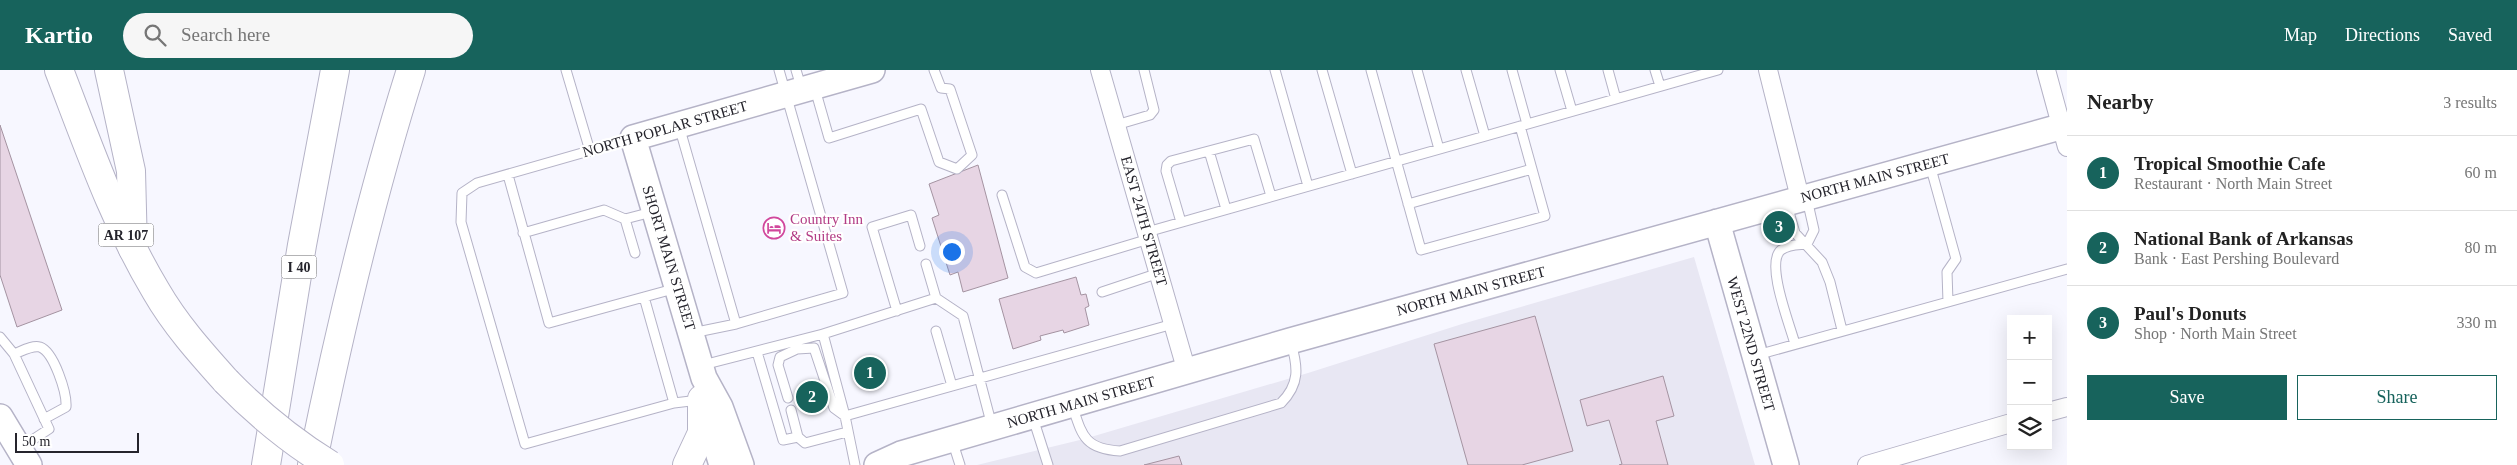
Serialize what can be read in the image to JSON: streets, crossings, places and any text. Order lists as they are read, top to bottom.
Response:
{
  "streets": {
    "main road": [
      "NORTH POPLAR STREET",
      "NORTH MAIN STREET",
      "AR 107",
      "SHORT MAIN STREET",
      "I 40",
      "WEST 22ND STREET"
    ],
    "street": ["EAST 24TH STREET"]
  },
  "crossings": [
    ["NORTH POPLAR STREET", "SHORT MAIN STREET"],
    ["NORTH MAIN STREET", "EAST 24TH STREET"],
    ["NORTH MAIN STREET", "WEST 22ND STREET"]
  ],
  "places": {
    "hotel": ["Country Inn & Suites"]
  },
  "scale_bar": "50 m",
  "page": {
    "header": "Kartio",
    "search": "Search here",
    "nav": ["Map", "Directions", "Saved"],
    "heading": ["Nearby", "3 results"],
    "list": [
      {
        "mark": "1",
        "name": "Tropical Smoothie Cafe",
        "note": "Restaurant · North Main Street",
        "value": "60 m"
      },
      {
        "mark": "2",
        "name": "National Bank of Arkansas",
        "note": "Bank · East Pershing Boulevard",
        "value": "80 m"
      },
      {
        "mark": "3",
        "name": "Paul's Donuts",
        "note": "Shop · North Main Street",
        "value": "330 m"
      }
    ],
    "pins": ["3", "1", "2"],
    "map_buttons": ["+", "−"],
    "buttons": ["Save", "Share"],
    "scale": "50 m"
  }
}
